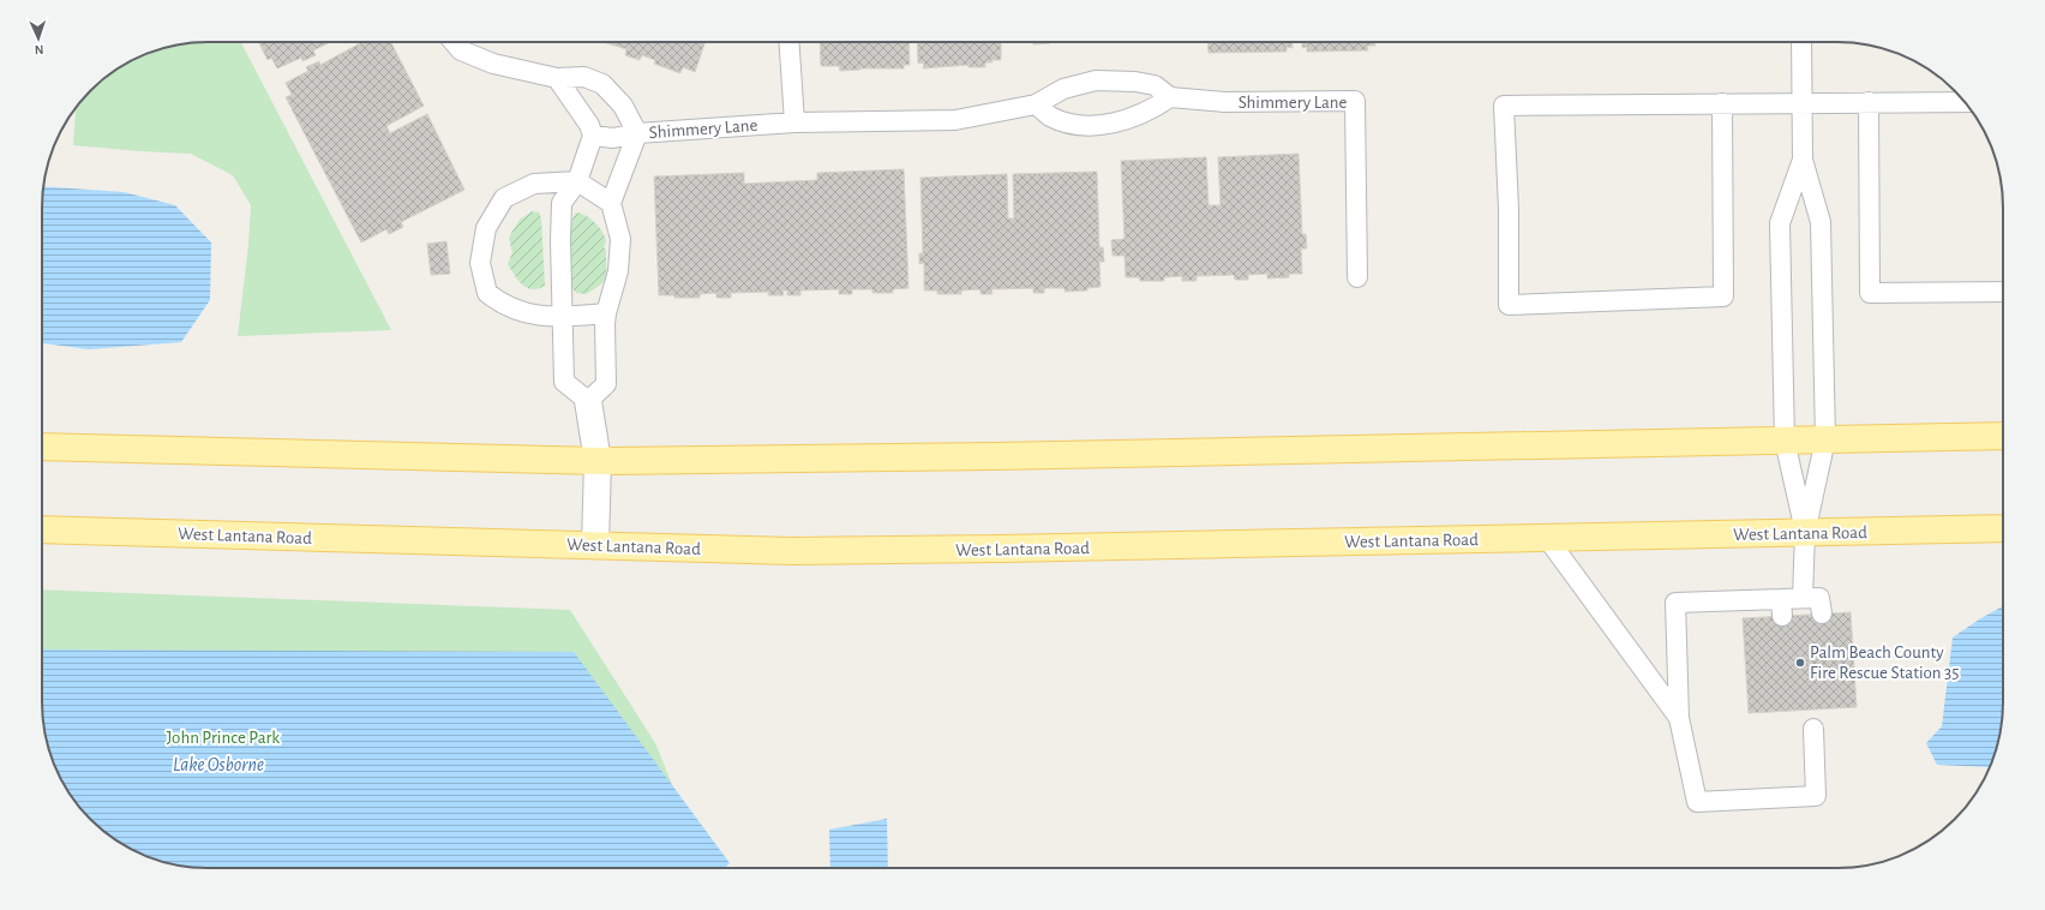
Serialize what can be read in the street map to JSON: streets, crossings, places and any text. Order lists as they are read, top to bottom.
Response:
{
  "streets": {
    "main road": ["West Lantana Road"],
    "lane": ["Shimmery Lane"]
  },
  "water": ["Lake Osborne"],
  "parks": ["John Prince Park"],
  "places": ["Palm Beach County Fire Rescue Station 35"],
  "north": "bottom"
}
